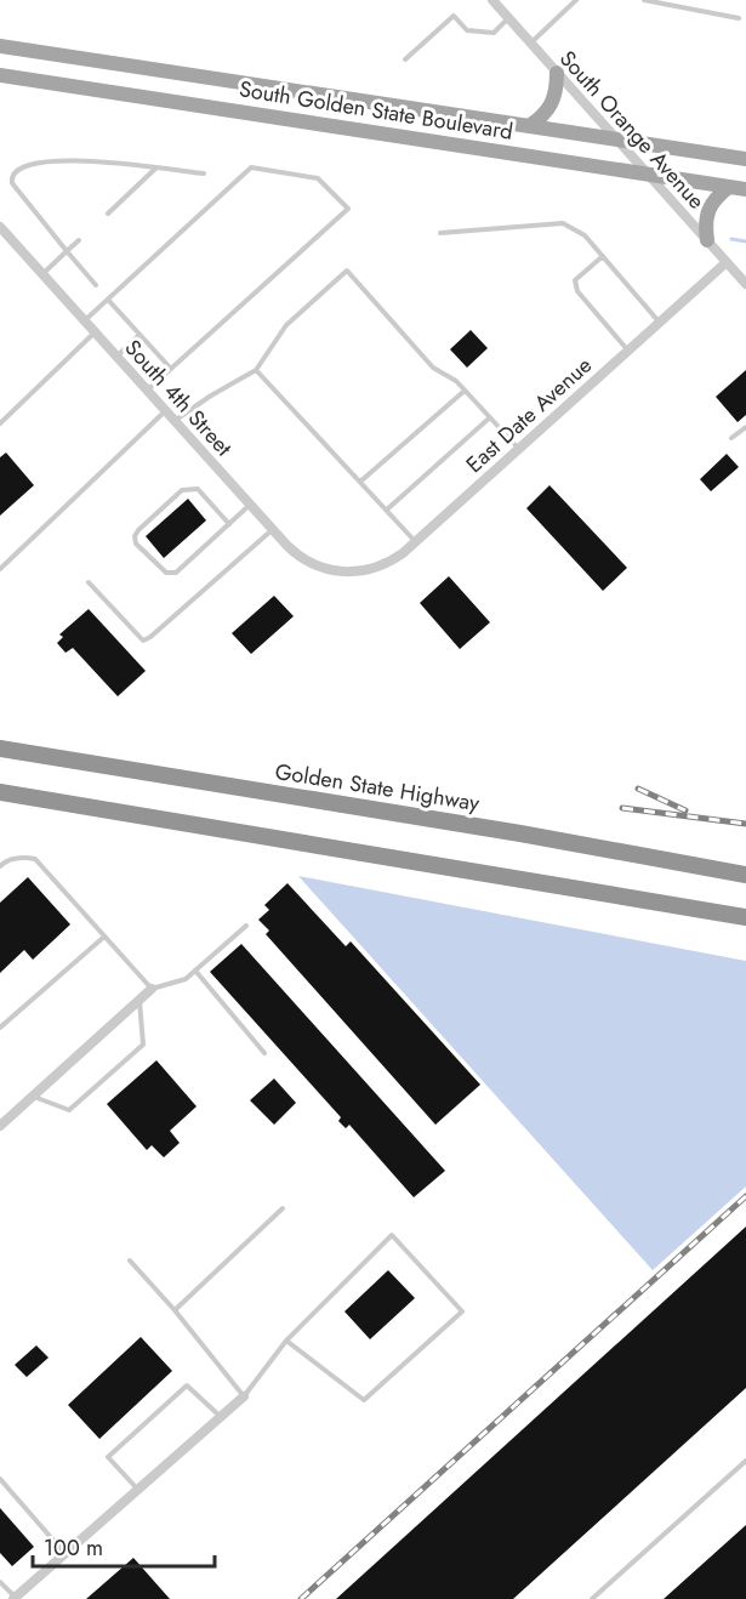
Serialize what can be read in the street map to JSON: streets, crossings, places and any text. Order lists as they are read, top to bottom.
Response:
{
  "streets": {
    "highway": ["Golden State Highway"],
    "main road": ["South Golden State Boulevard"],
    "street": ["South Orange Avenue", "South 4th Street", "East Date Avenue"]
  },
  "crossings": [
    ["South Golden State Boulevard", "South Orange Avenue"],
    ["South Orange Avenue", "East Date Avenue"],
    ["South 4th Street", "East Date Avenue"]
  ],
  "scale_bar": "100 m"
}
